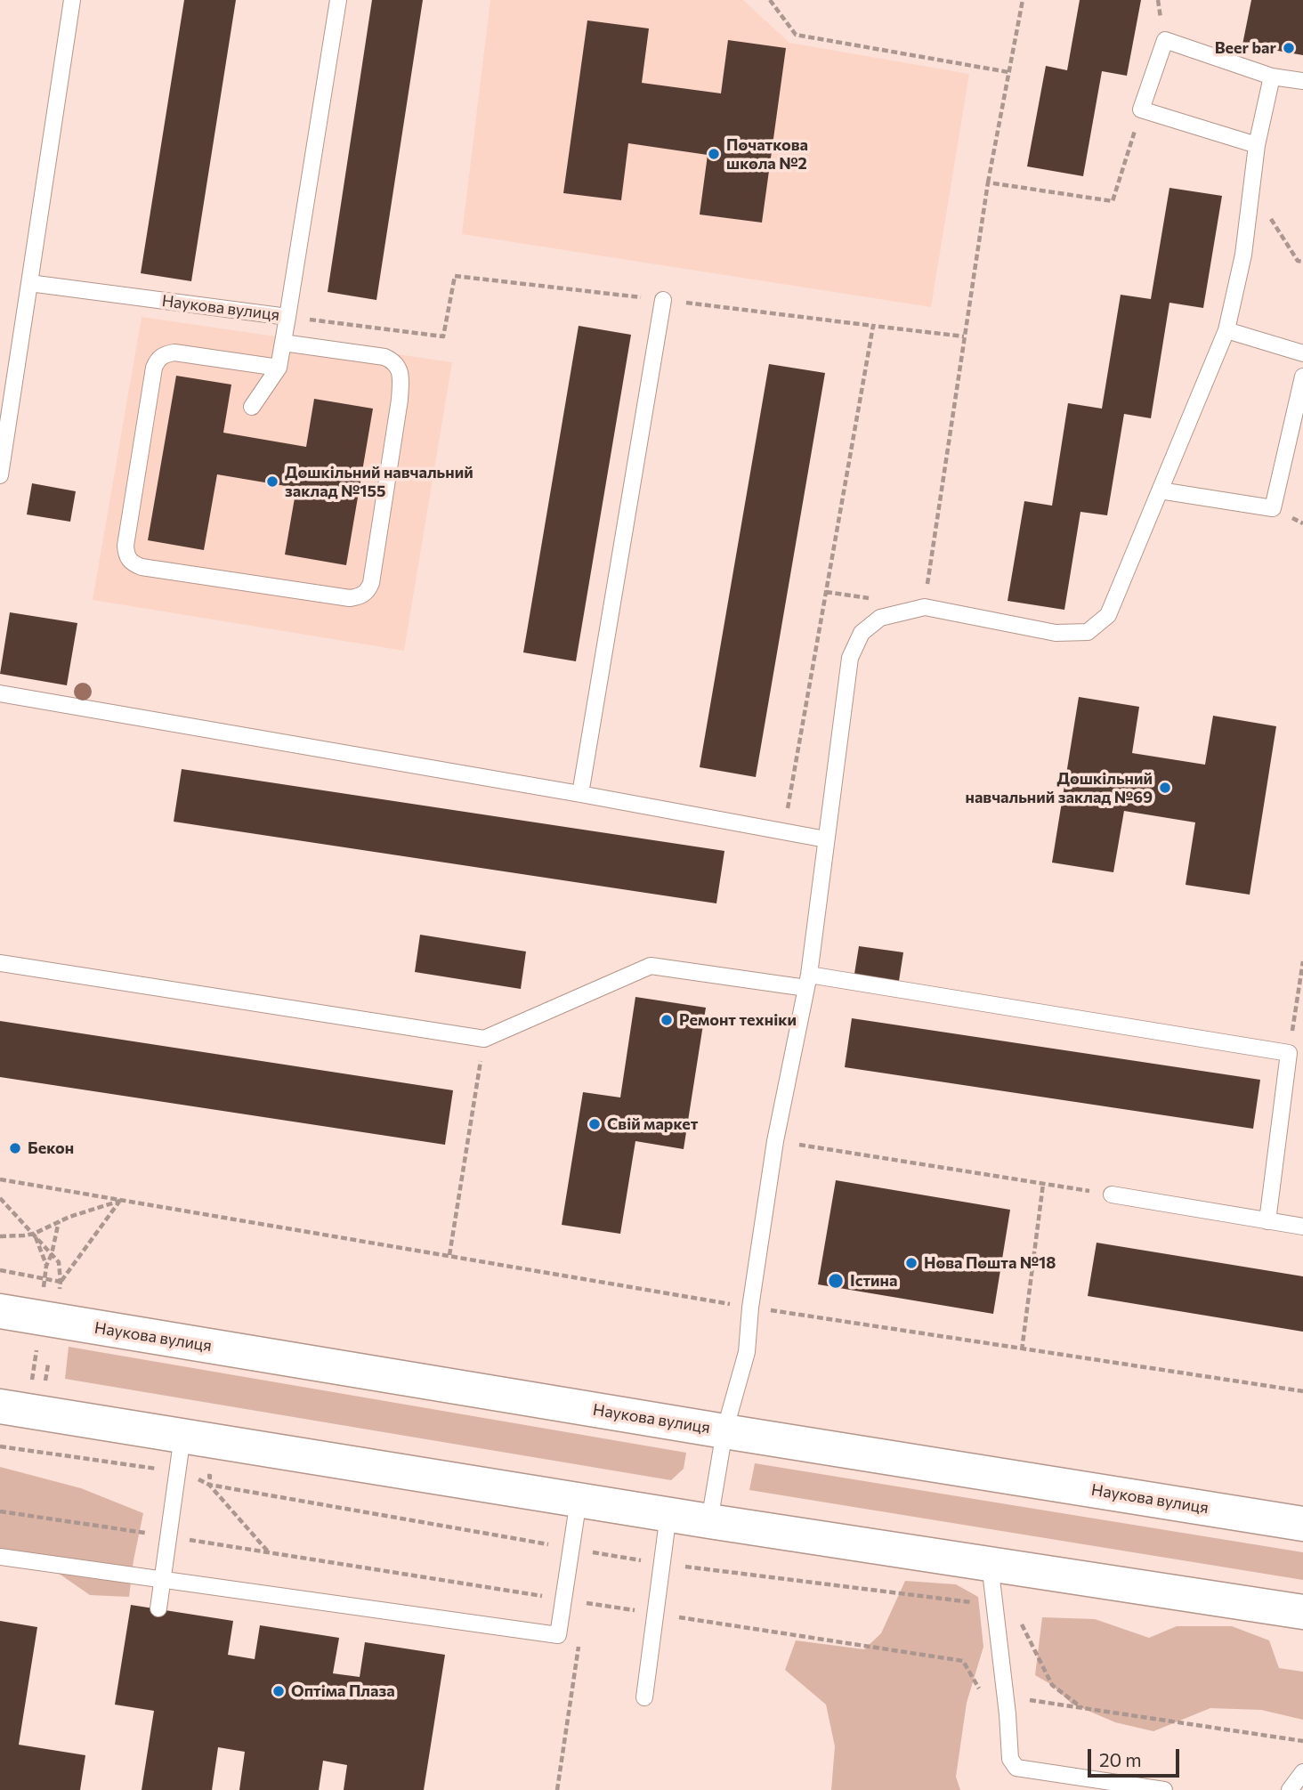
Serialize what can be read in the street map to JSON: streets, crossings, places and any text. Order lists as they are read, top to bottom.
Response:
{
  "streets": {
    "main road": ["Наукова вулиця"]
  },
  "places": [
    "Beer bar",
    "Початкова школа №2",
    "Дошкільний навчальний заклад №155",
    "Дошкільний навчальний заклад №69",
    "Ремонт техніки",
    "Свiй маркет",
    "Бекон",
    "Нова Пошта №18",
    "Істина",
    "Оптіма Плаза"
  ],
  "scale_bar": "20 m"
}
